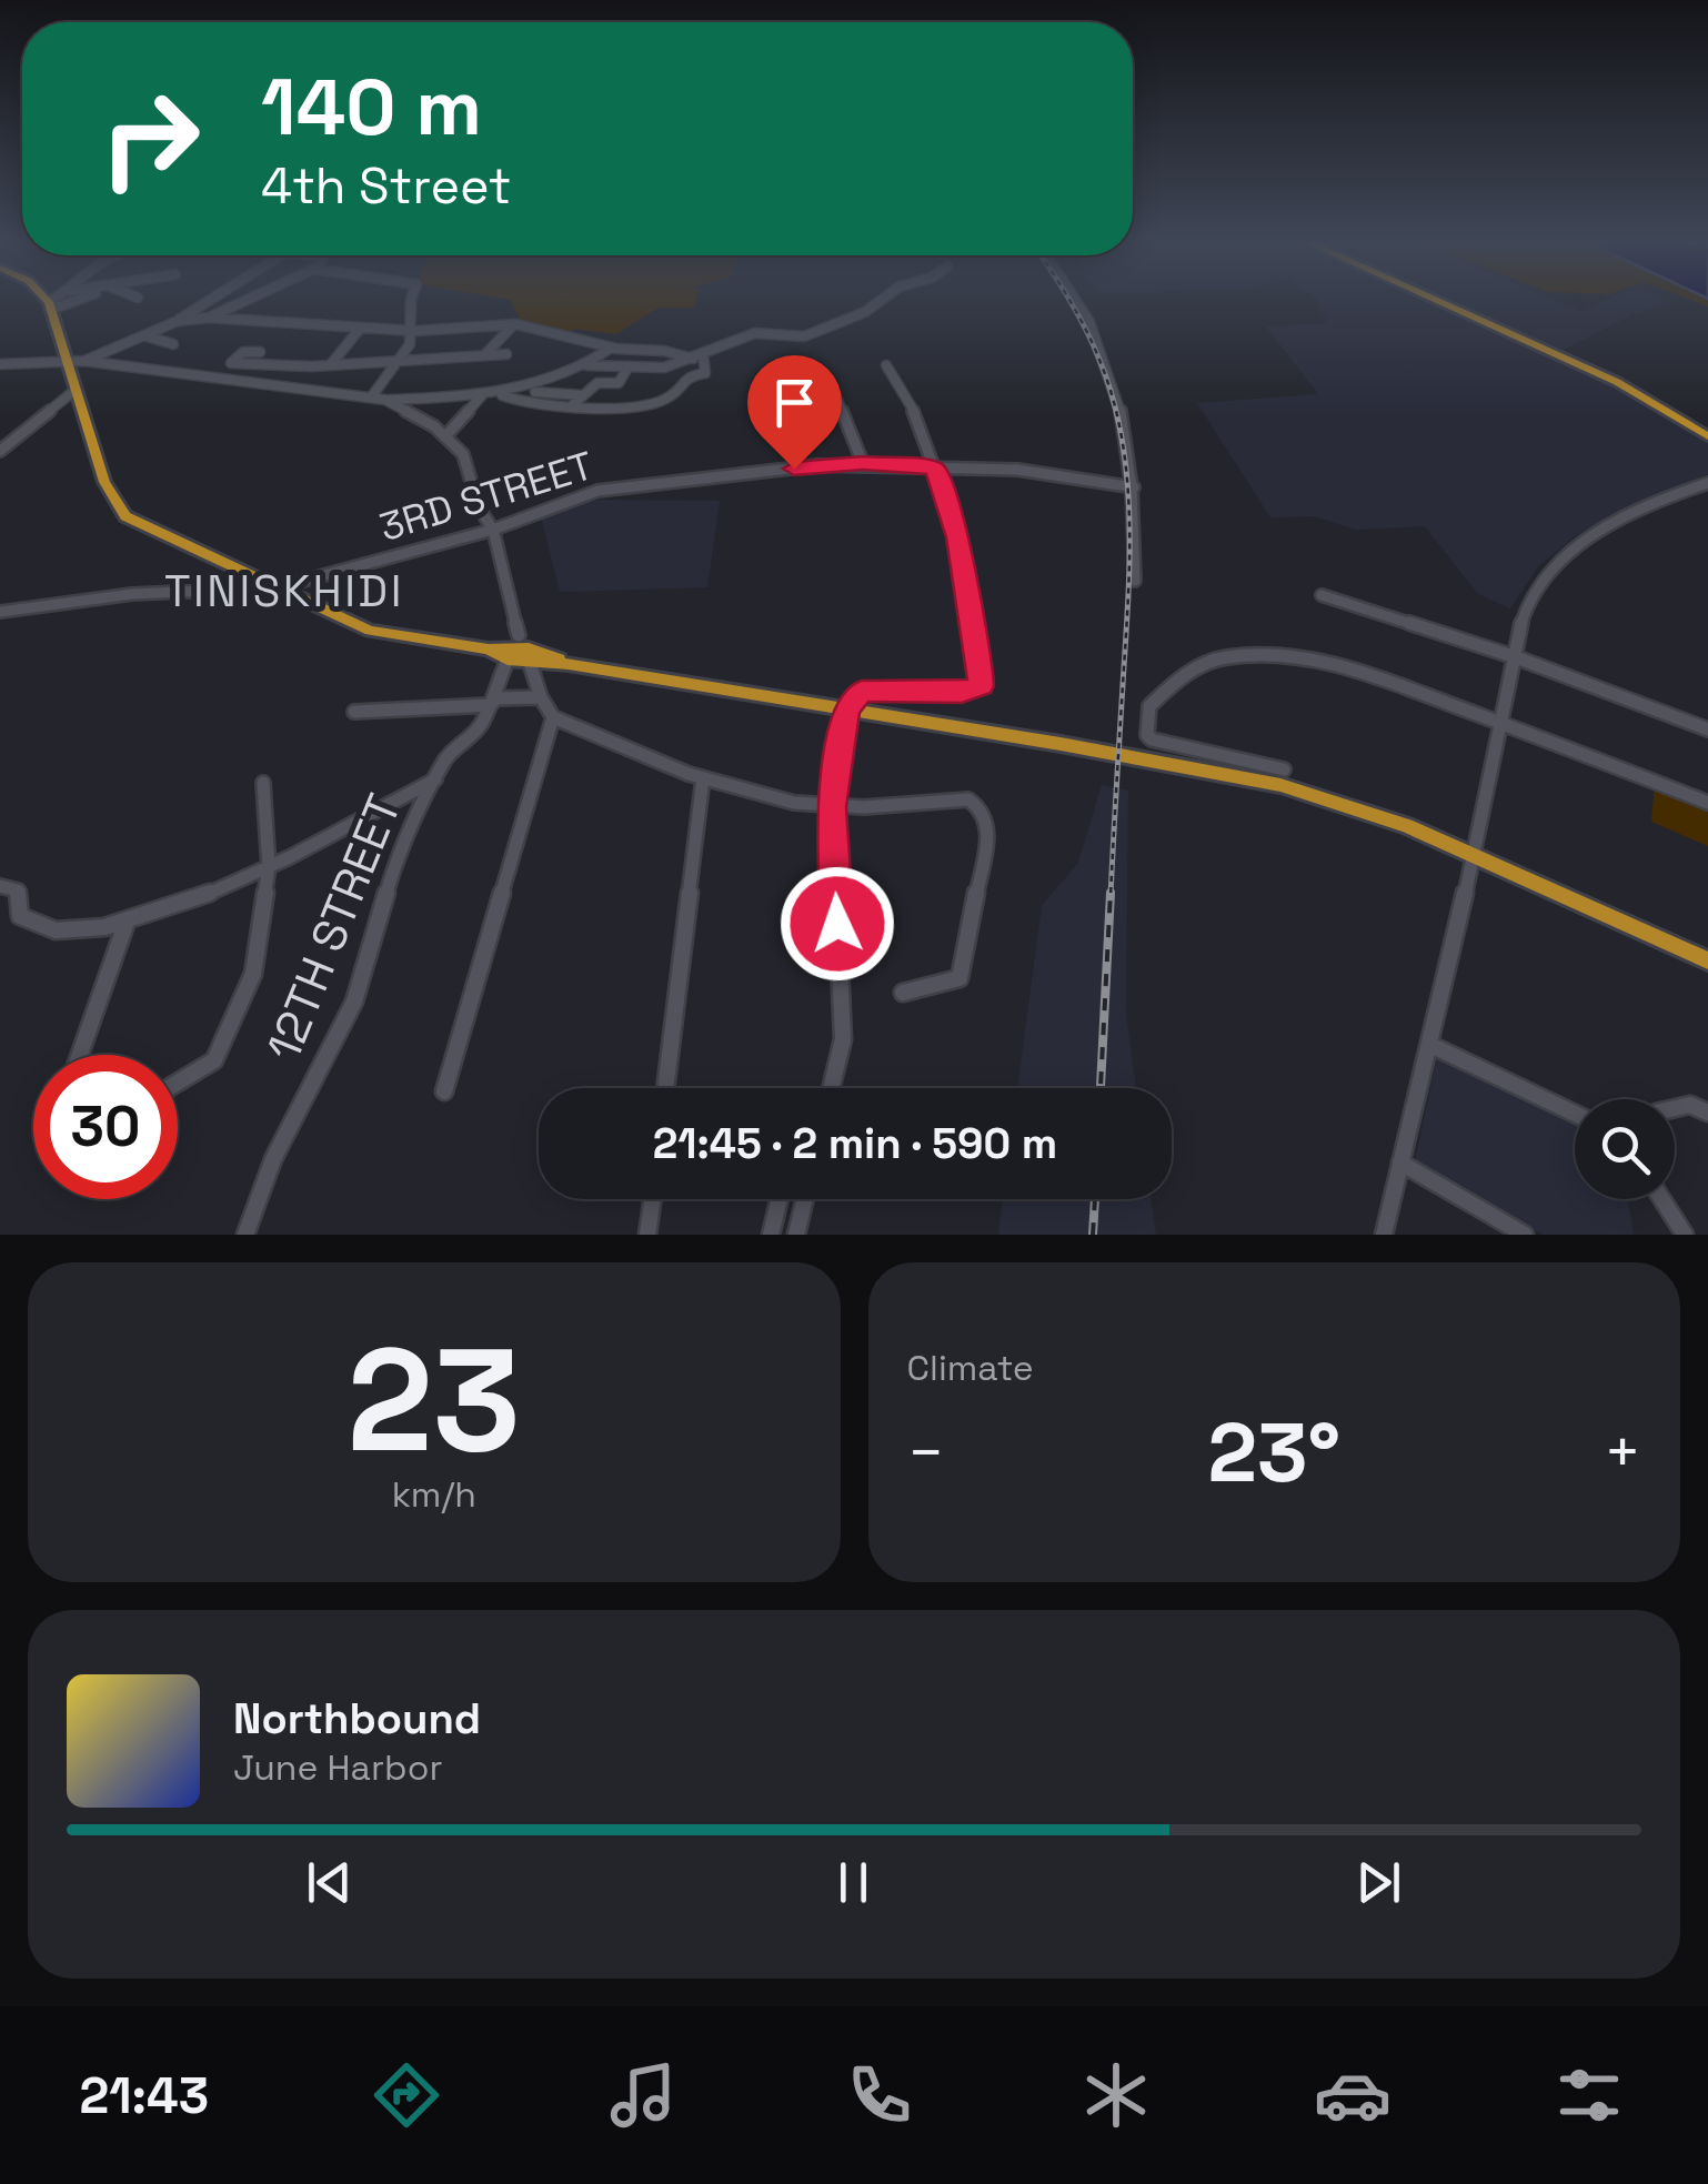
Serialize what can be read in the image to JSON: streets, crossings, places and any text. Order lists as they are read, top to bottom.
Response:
{
  "streets": {
    "street": ["3RD STREET", "12TH STREET"]
  },
  "districts": ["TINISKHIDI"],
  "page": {
    "turn": ["140 m", "4th Street"],
    "limit": "30",
    "trip": "21:45 · 2 min · 590 m",
    "tile": [
      ["23", "km/h"],
      "Climate"
    ],
    "heat": ["−", "23°", "+"],
    "song": ["Northbound", "June Harbor"],
    "tabs": "21:43"
  }
}
